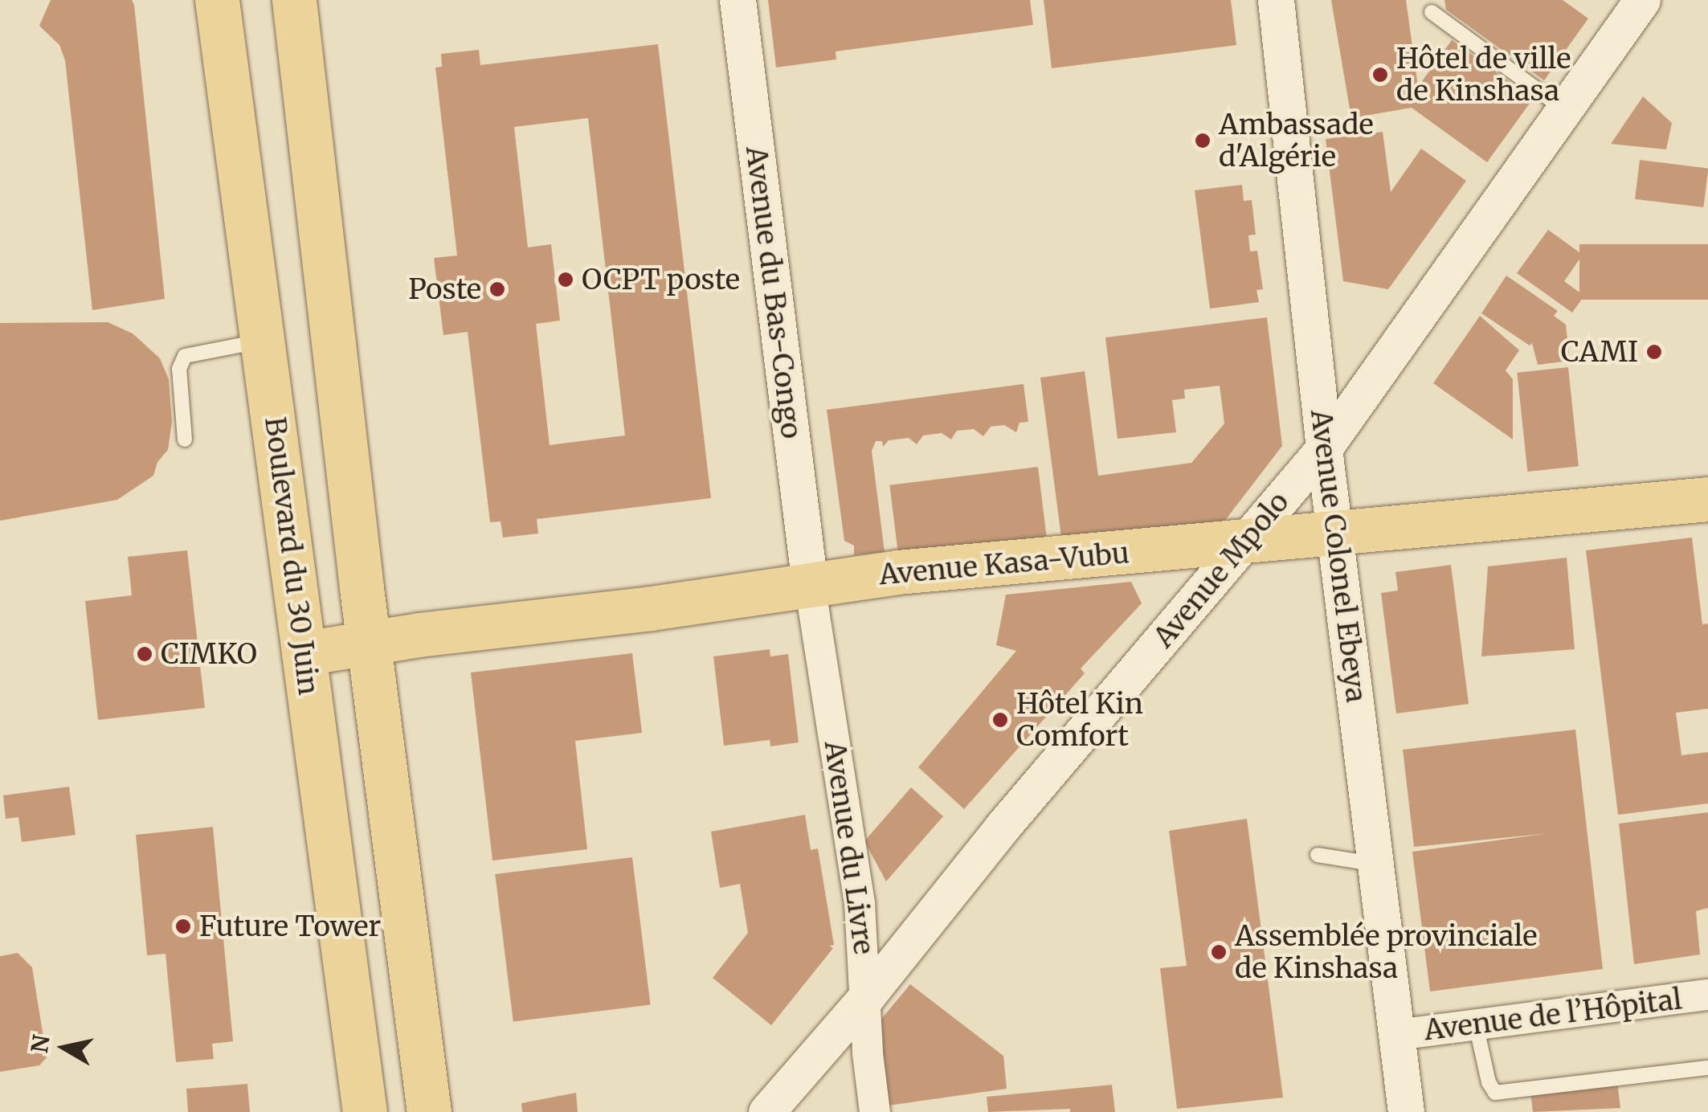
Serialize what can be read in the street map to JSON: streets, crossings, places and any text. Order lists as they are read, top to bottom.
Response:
{
  "streets": {
    "main road": ["Boulevard du 30 Juin", "Avenue Kasa-Vubu"],
    "street": [
      "Avenue du Bas-Congo",
      "Avenue Colonel Ebeya",
      "Avenue Mpolo",
      "Avenue du Livre",
      "Avenue de l’Hôpital"
    ]
  },
  "crossings": [
    ["Avenue du Bas-Congo", "Avenue Kasa-Vubu"],
    ["Avenue du Bas-Congo", "Avenue du Livre"],
    ["Boulevard du 30 Juin", "Avenue Kasa-Vubu"],
    ["Avenue Colonel Ebeya", "Avenue Kasa-Vubu"],
    ["Avenue Colonel Ebeya", "Avenue Mpolo"],
    ["Avenue Colonel Ebeya", "Avenue de l’Hôpital"],
    ["Avenue Kasa-Vubu", "Avenue Mpolo"],
    ["Avenue Kasa-Vubu", "Avenue du Livre"],
    ["Avenue Mpolo", "Avenue du Livre"]
  ],
  "places": [
    "Hôtel de ville de Kinshasa",
    "Ambassade d'Algérie",
    "OCPT poste",
    "Poste",
    "CAMI",
    "CIMKO",
    "Hôtel Kin Comfort",
    "Future Tower",
    "Assemblée provinciale de Kinshasa"
  ],
  "north": "left"
}
